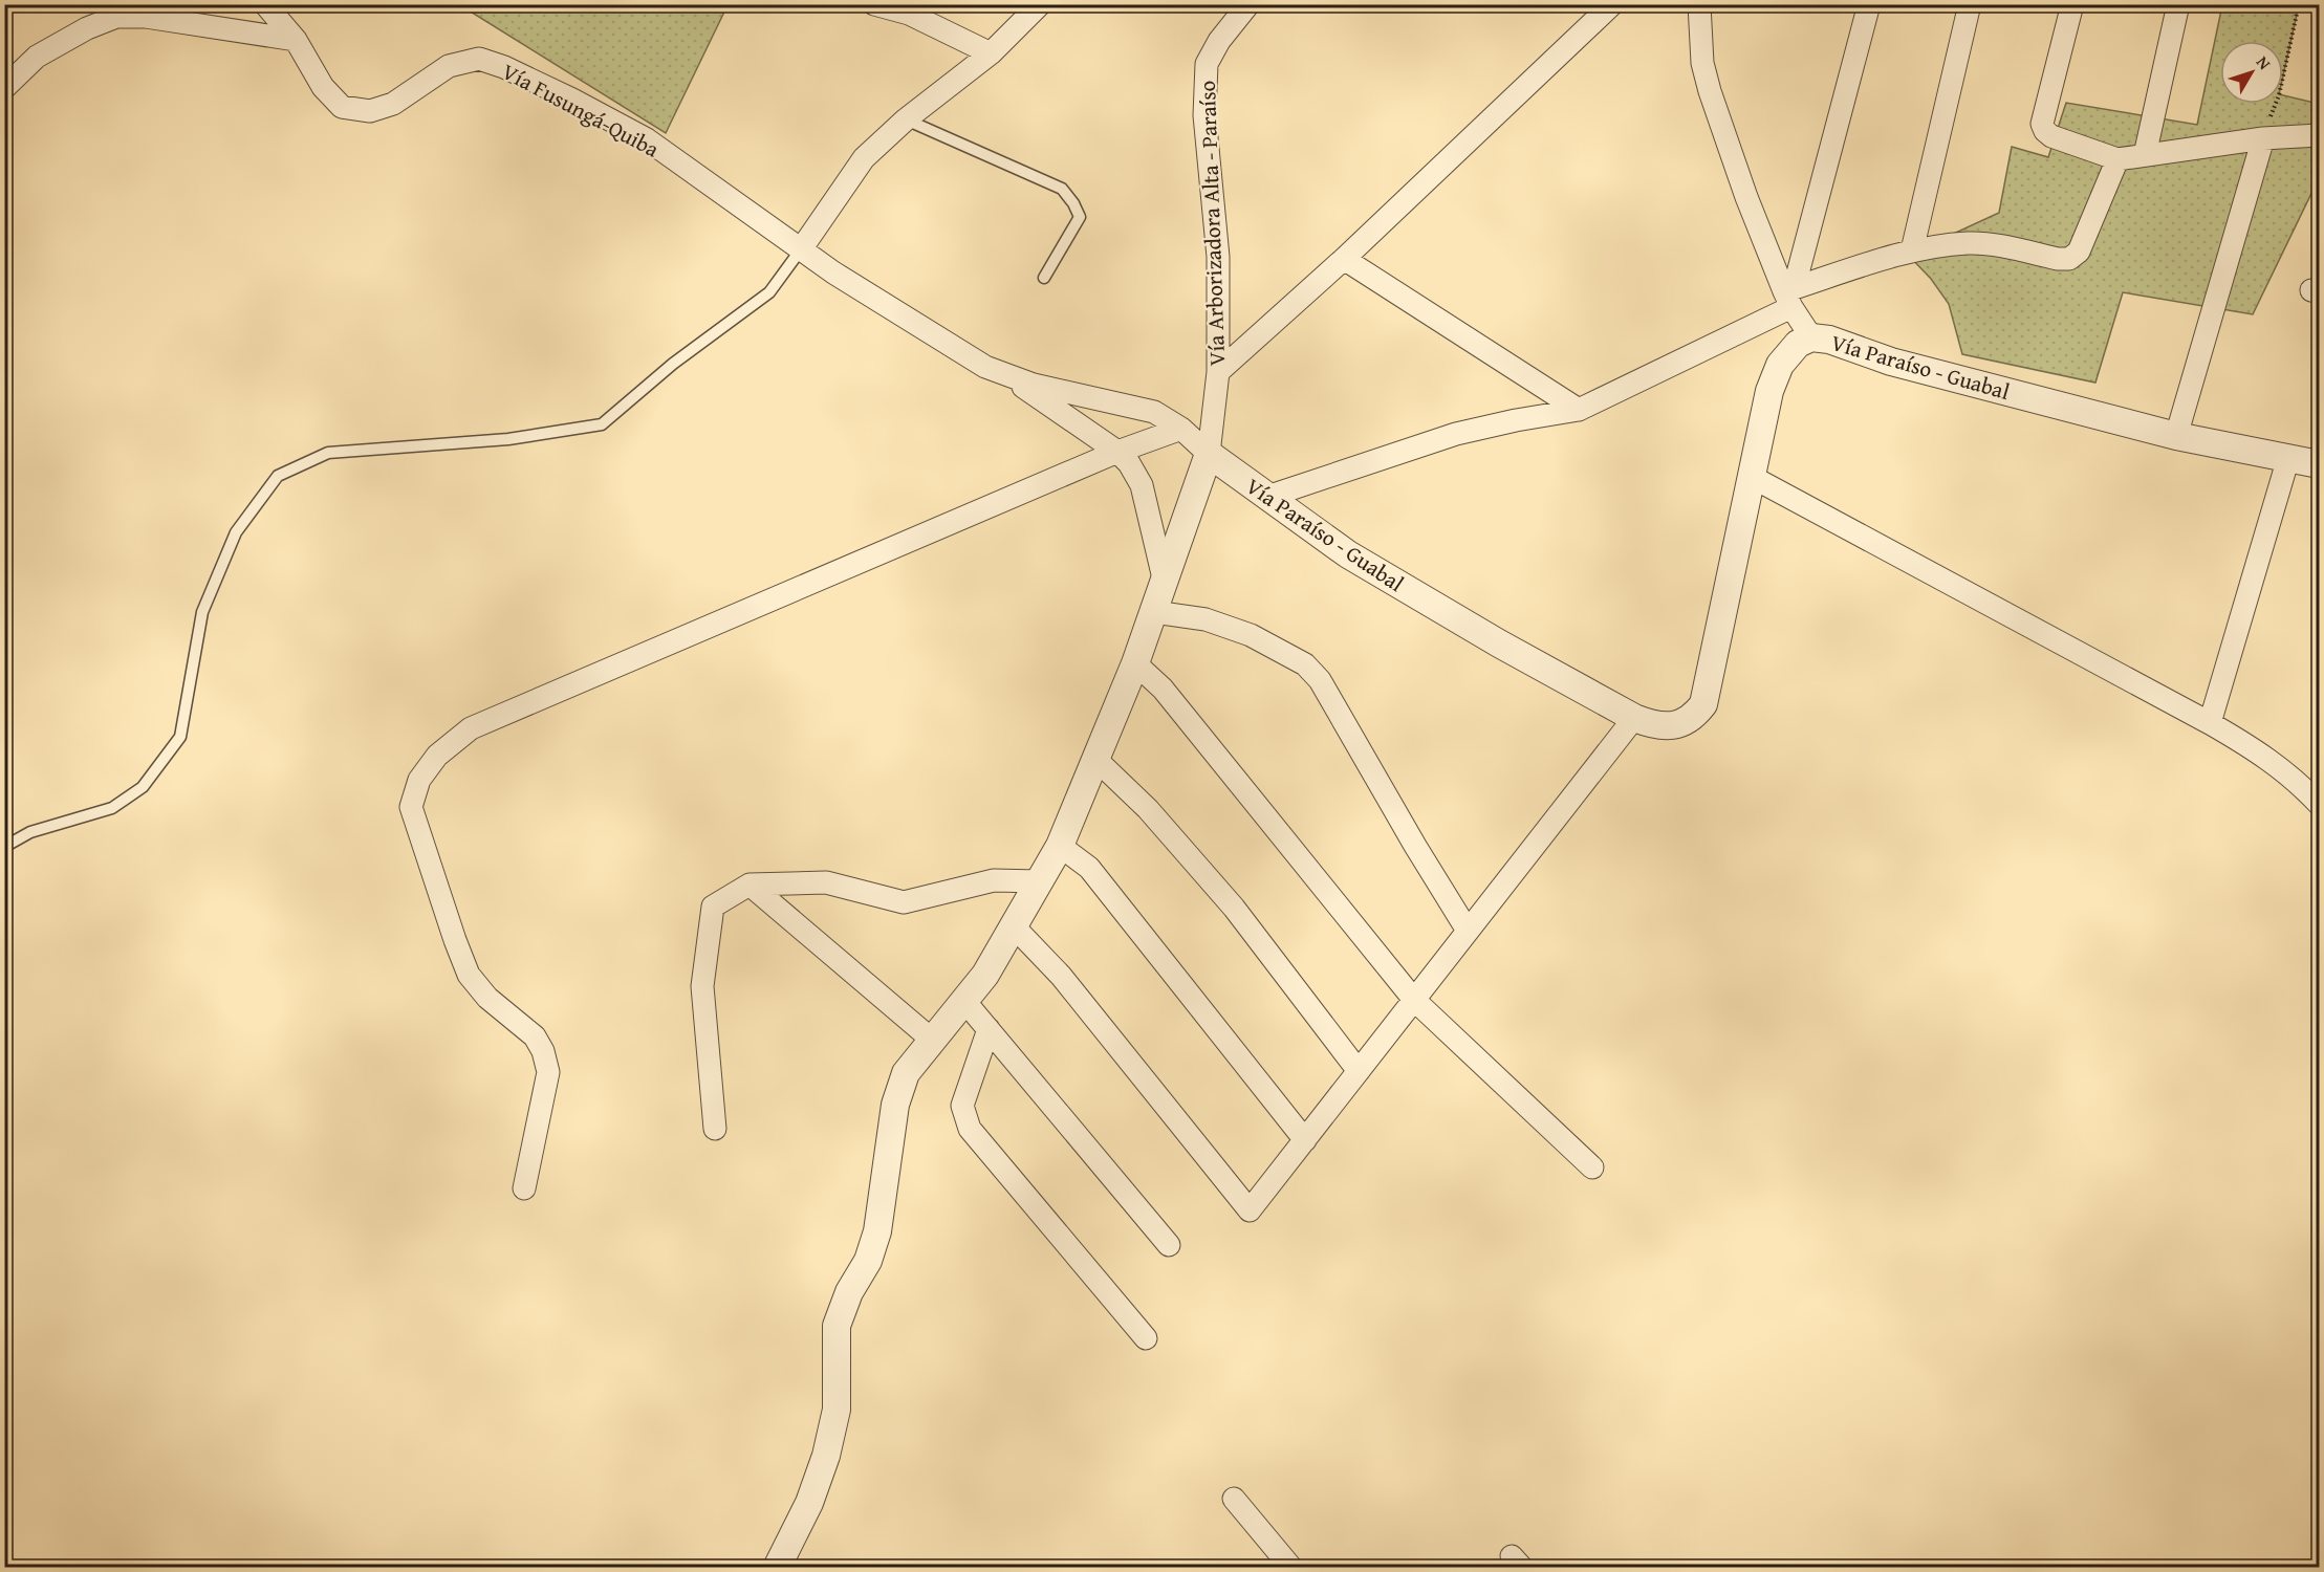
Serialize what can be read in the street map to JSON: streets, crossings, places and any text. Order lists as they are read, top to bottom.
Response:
{
  "streets": {
    "street": ["Vía Fusungá-Quiba", "Vía Arborizadora Alta - Paraíso", "Vía Paraíso - Guabal"]
  },
  "crossings": [
    ["Vía Arborizadora Alta - Paraíso", "Vía Paraíso - Guabal"]
  ],
  "north": "top right"
}
